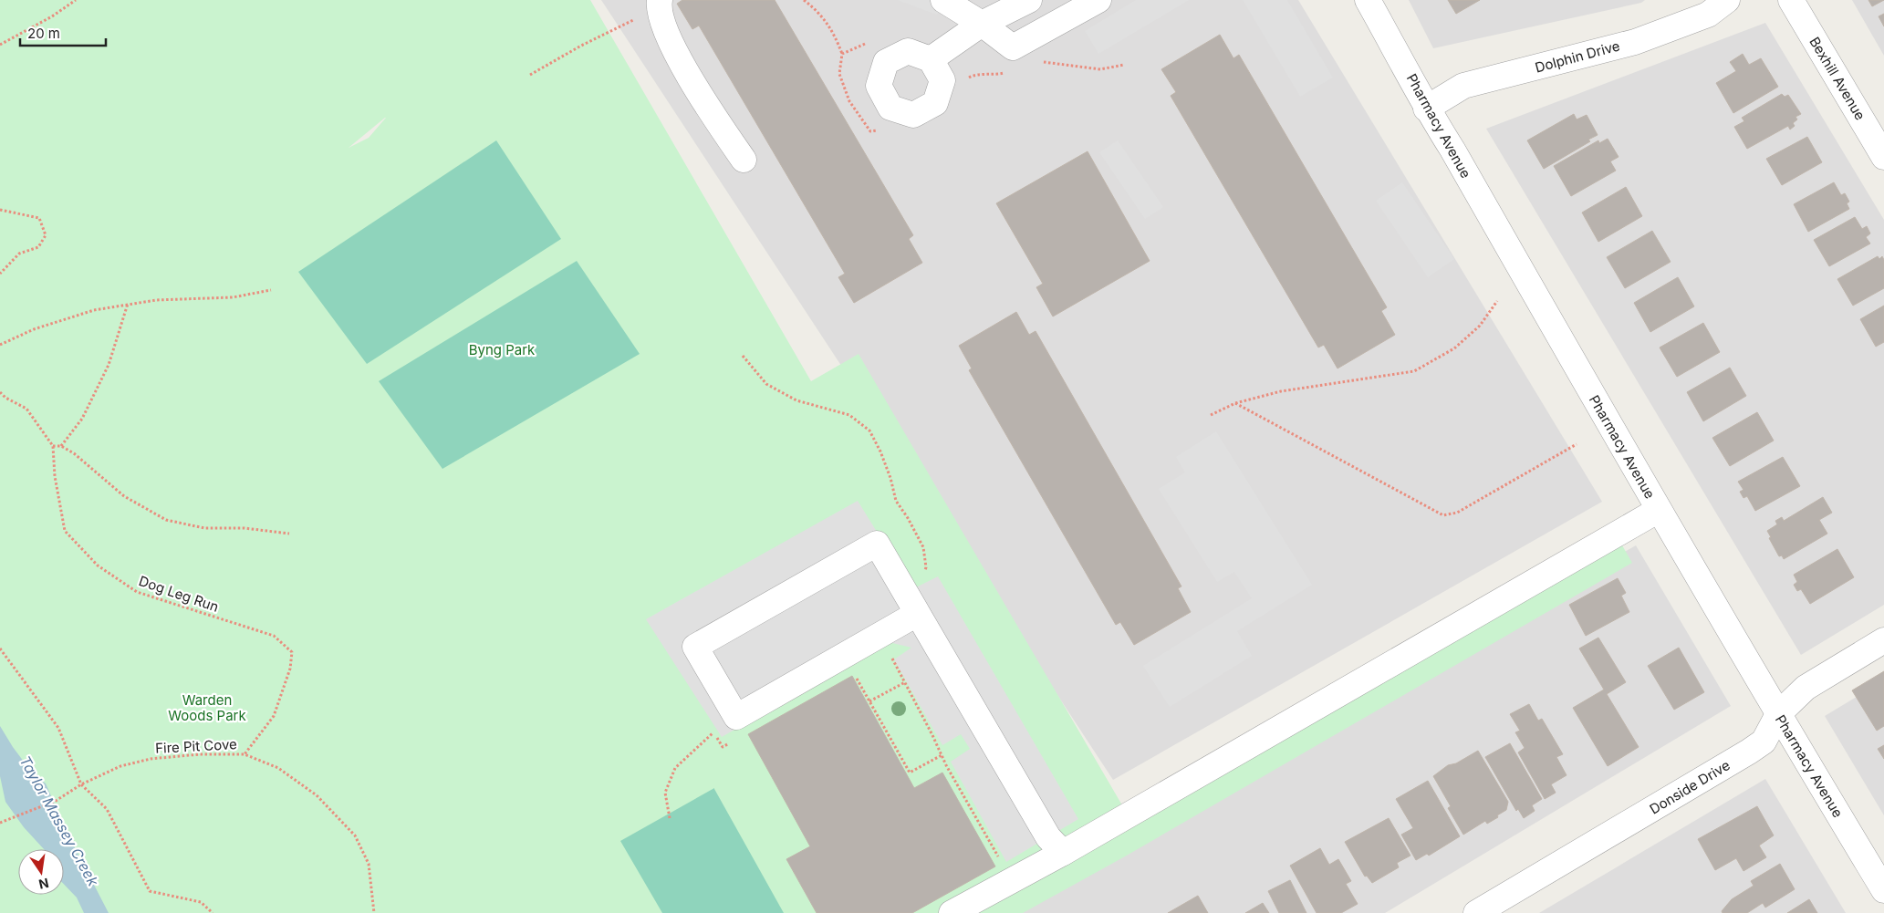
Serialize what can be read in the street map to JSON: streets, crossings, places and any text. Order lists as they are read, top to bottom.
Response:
{
  "streets": {
    "street": [
      "Dolphin Drive",
      "Bexhill Avenue",
      "Pharmacy Avenue",
      "Donside Drive"
    ],
    "path": ["Dog Leg Run", "Fire Pit Cove"]
  },
  "crossings": [
    ["Dolphin Drive", "Pharmacy Avenue"],
    ["Pharmacy Avenue", "Donside Drive"],
    ["Dog Leg Run", "Fire Pit Cove"]
  ],
  "water": ["Taylor Massey Creek"],
  "parks": ["Byng Park", "Warden Woods Park"],
  "scale_bar": "20 m",
  "north": "bottom"
}
